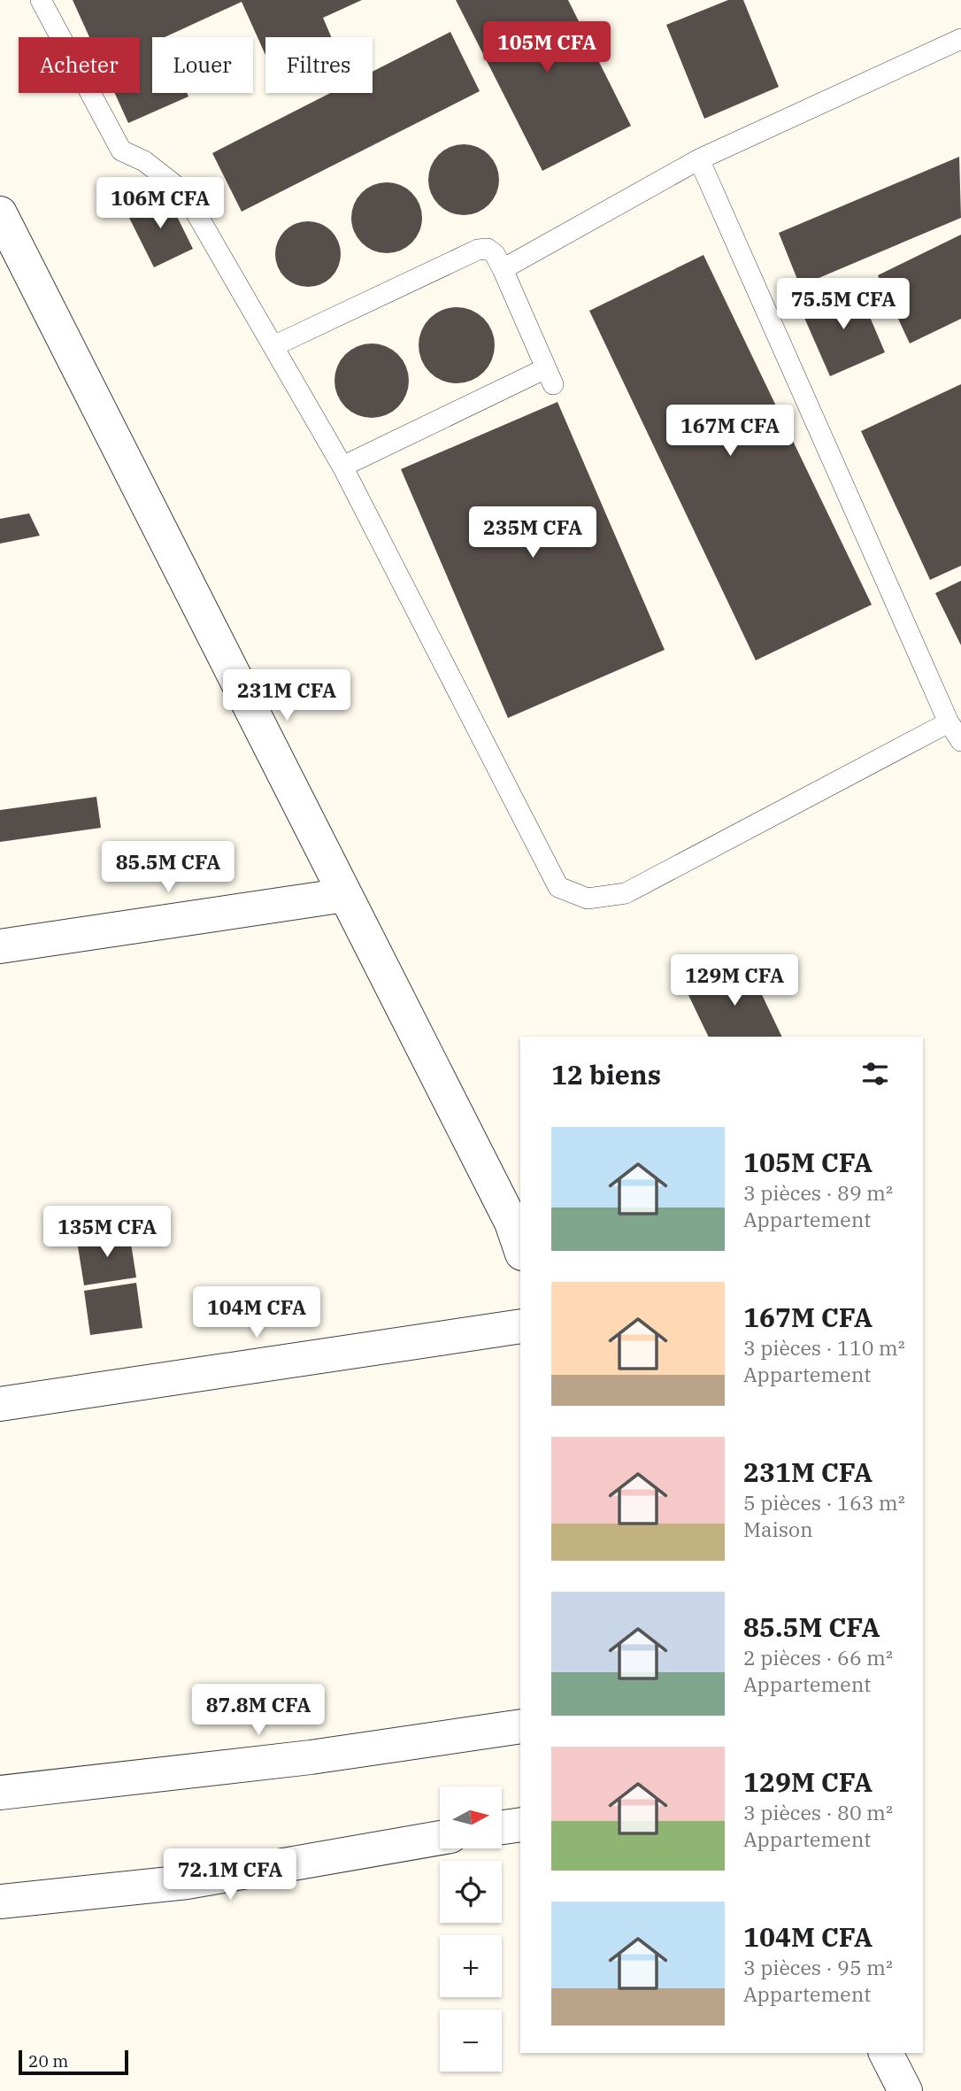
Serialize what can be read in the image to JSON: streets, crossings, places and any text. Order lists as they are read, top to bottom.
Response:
{
  "scale_bar": "20 m",
  "north": "right",
  "page": {
    "price": [
      "105M CFA",
      "106M CFA",
      "75.5M CFA",
      "167M CFA",
      "235M CFA",
      "231M CFA",
      "85.5M CFA",
      "129M CFA",
      "135M CFA",
      "104M CFA",
      "87.8M CFA",
      "72.1M CFA"
    ],
    "chip": ["Acheter", "Louer", "Filtres"],
    "heading": "12 biens",
    "list": [
      {
        "name": "105M CFA",
        "note": "3 pièces · 89 m² · Appartement"
      },
      {
        "name": "167M CFA",
        "note": "3 pièces · 110 m² · Appartement"
      },
      {
        "name": "231M CFA",
        "note": "5 pièces · 163 m² · Maison"
      },
      {
        "name": "85.5M CFA",
        "note": "2 pièces · 66 m² · Appartement"
      },
      {
        "name": "129M CFA",
        "note": "3 pièces · 80 m² · Appartement"
      },
      {
        "name": "104M CFA",
        "note": "3 pièces · 95 m² · Appartement"
      }
    ],
    "map_buttons": ["+", "−"],
    "scale": "20 m"
  }
}
